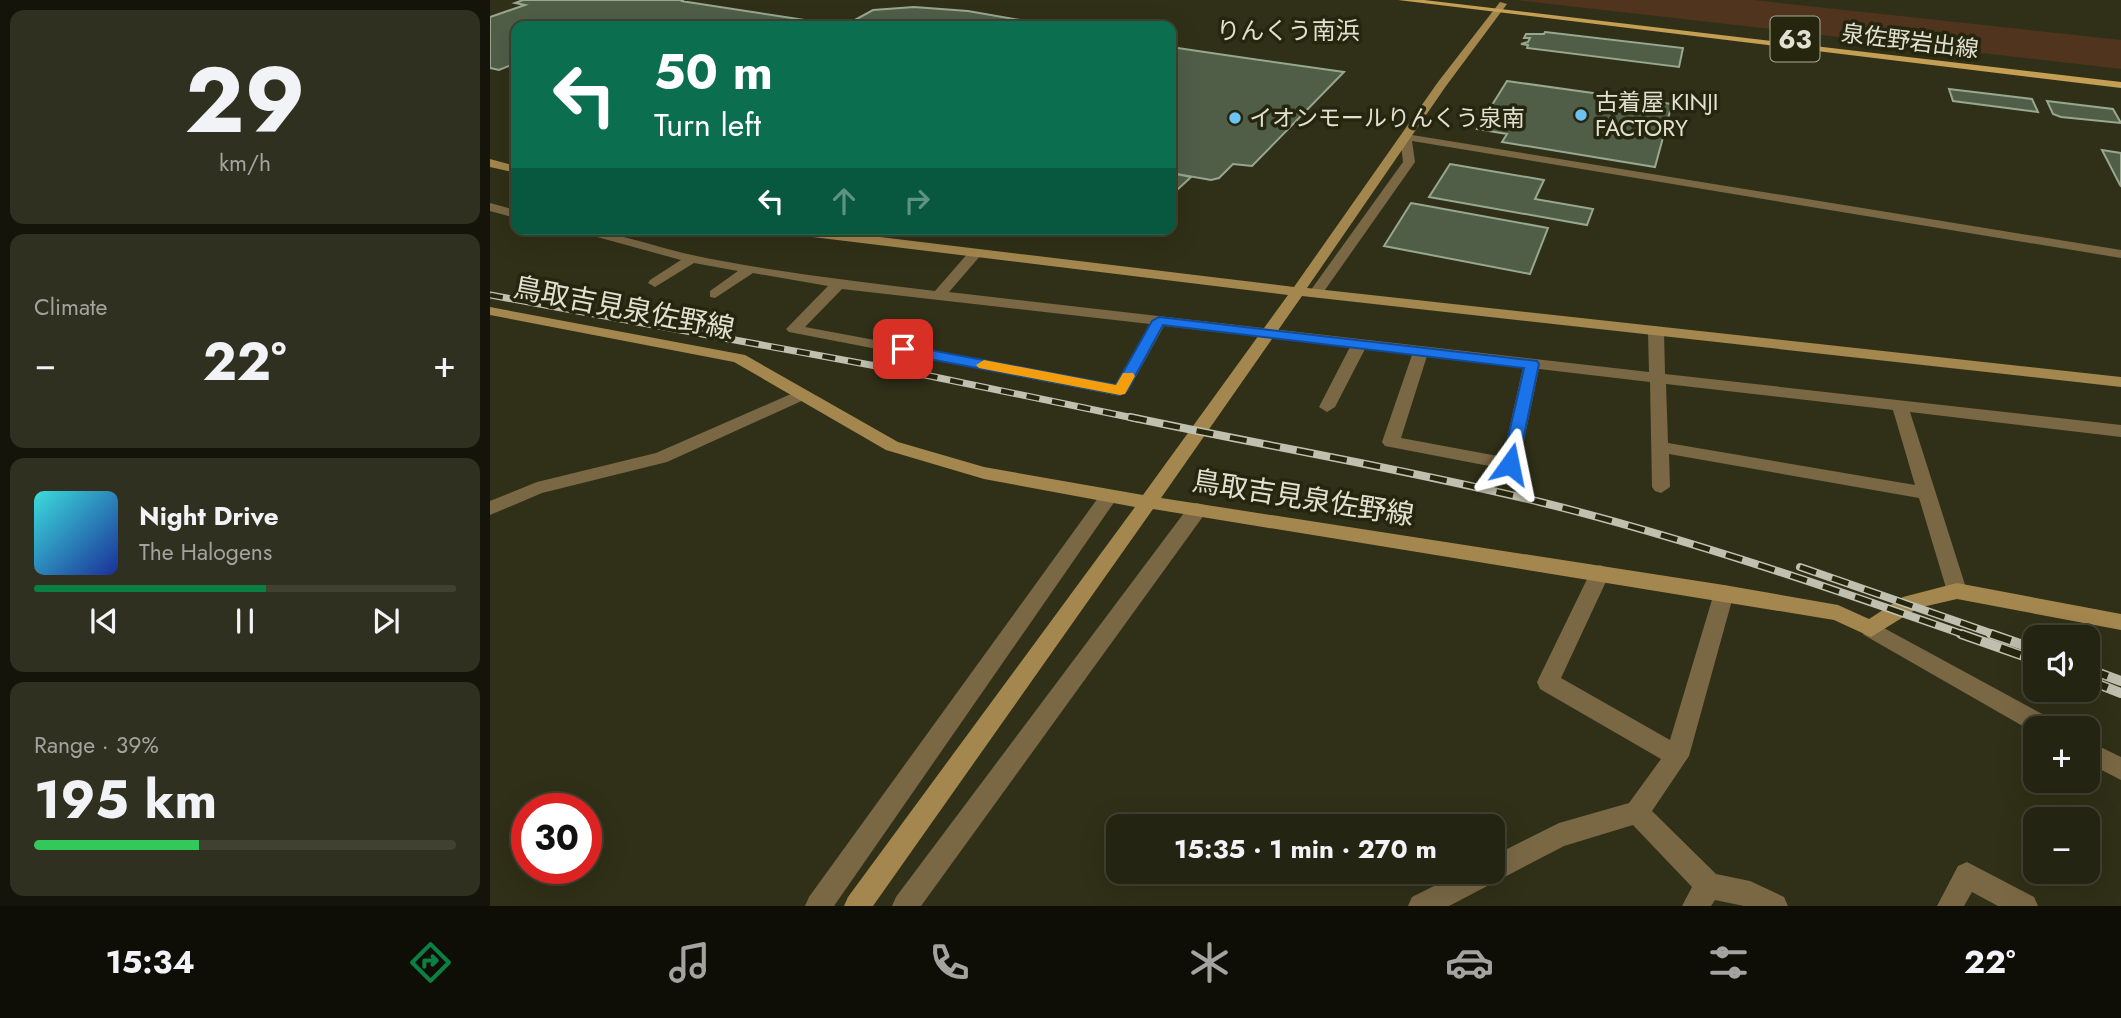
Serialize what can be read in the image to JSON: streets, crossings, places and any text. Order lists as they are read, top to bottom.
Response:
{
  "streets": {
    "main road": ["63", "泉佐野岩出線"],
    "street": ["鳥取吉見泉佐野線"]
  },
  "districts": ["りんくう南浜"],
  "places": ["古着屋 KINJI FACTORY", "イオンモールりんくう泉南"],
  "page": {
    "tile": [
      ["29", "km/h"],
      "Climate",
      ["Range · 39%", "195 km"]
    ],
    "turn": ["50 m", "Turn left"],
    "heat": ["−", "22°", "+"],
    "song": ["Night Drive", "The Halogens"],
    "map_buttons": ["+", "−"],
    "limit": "30",
    "trip": "15:35 · 1 min · 270 m",
    "tabs": ["15:34", "22°"]
  }
}
